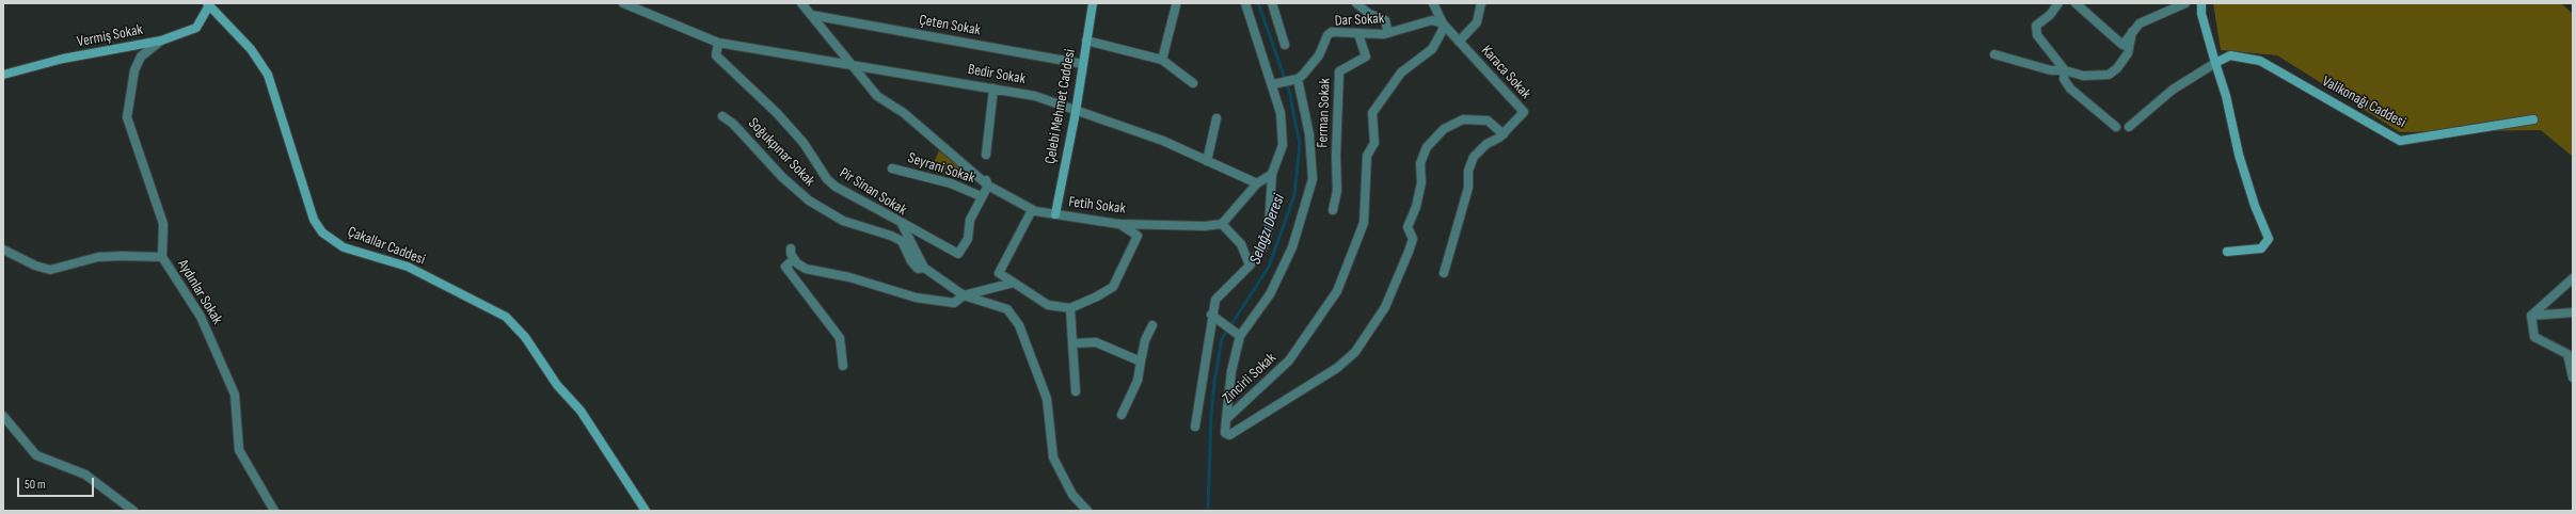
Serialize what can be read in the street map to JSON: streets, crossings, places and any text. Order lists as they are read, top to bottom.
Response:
{
  "streets": {
    "street": [
      "Dar Sokak",
      "Çeten Sokak",
      "Vermiş Sokak",
      "Karaca Sokak",
      "Bedir Sokak",
      "Valikonağı Caddesi",
      "Çelebi Mehmet Caddesi",
      "Ferman Sokak",
      "Soğukpınar Sokak",
      "Seyrani Sokak",
      "Pir Sinan Sokak",
      "Fetih Sokak",
      "Çakallar Caddesi",
      "Aydınlar Sokak",
      "Zincirli Sokak"
    ]
  },
  "crossings": [
    ["Dar Sokak", "Karaca Sokak"],
    ["Dar Sokak", "Ferman Sokak"],
    ["Dar Sokak", "Zincirli Sokak"],
    ["Çeten Sokak", "Çelebi Mehmet Caddesi"],
    ["Çeten Sokak", "Fetih Sokak"],
    ["Vermiş Sokak", "Çakallar Caddesi"],
    ["Vermiş Sokak", "Aydınlar Sokak"],
    ["Karaca Sokak", "Zincirli Sokak"],
    ["Bedir Sokak", "Çelebi Mehmet Caddesi"],
    ["Bedir Sokak", "Pir Sinan Sokak"],
    ["Bedir Sokak", "Fetih Sokak"],
    ["Çelebi Mehmet Caddesi", "Fetih Sokak"],
    ["Soğukpınar Sokak", "Pir Sinan Sokak"]
  ],
  "water": ["Selağzı Deresi"],
  "scale_bar": "50 m"
}
